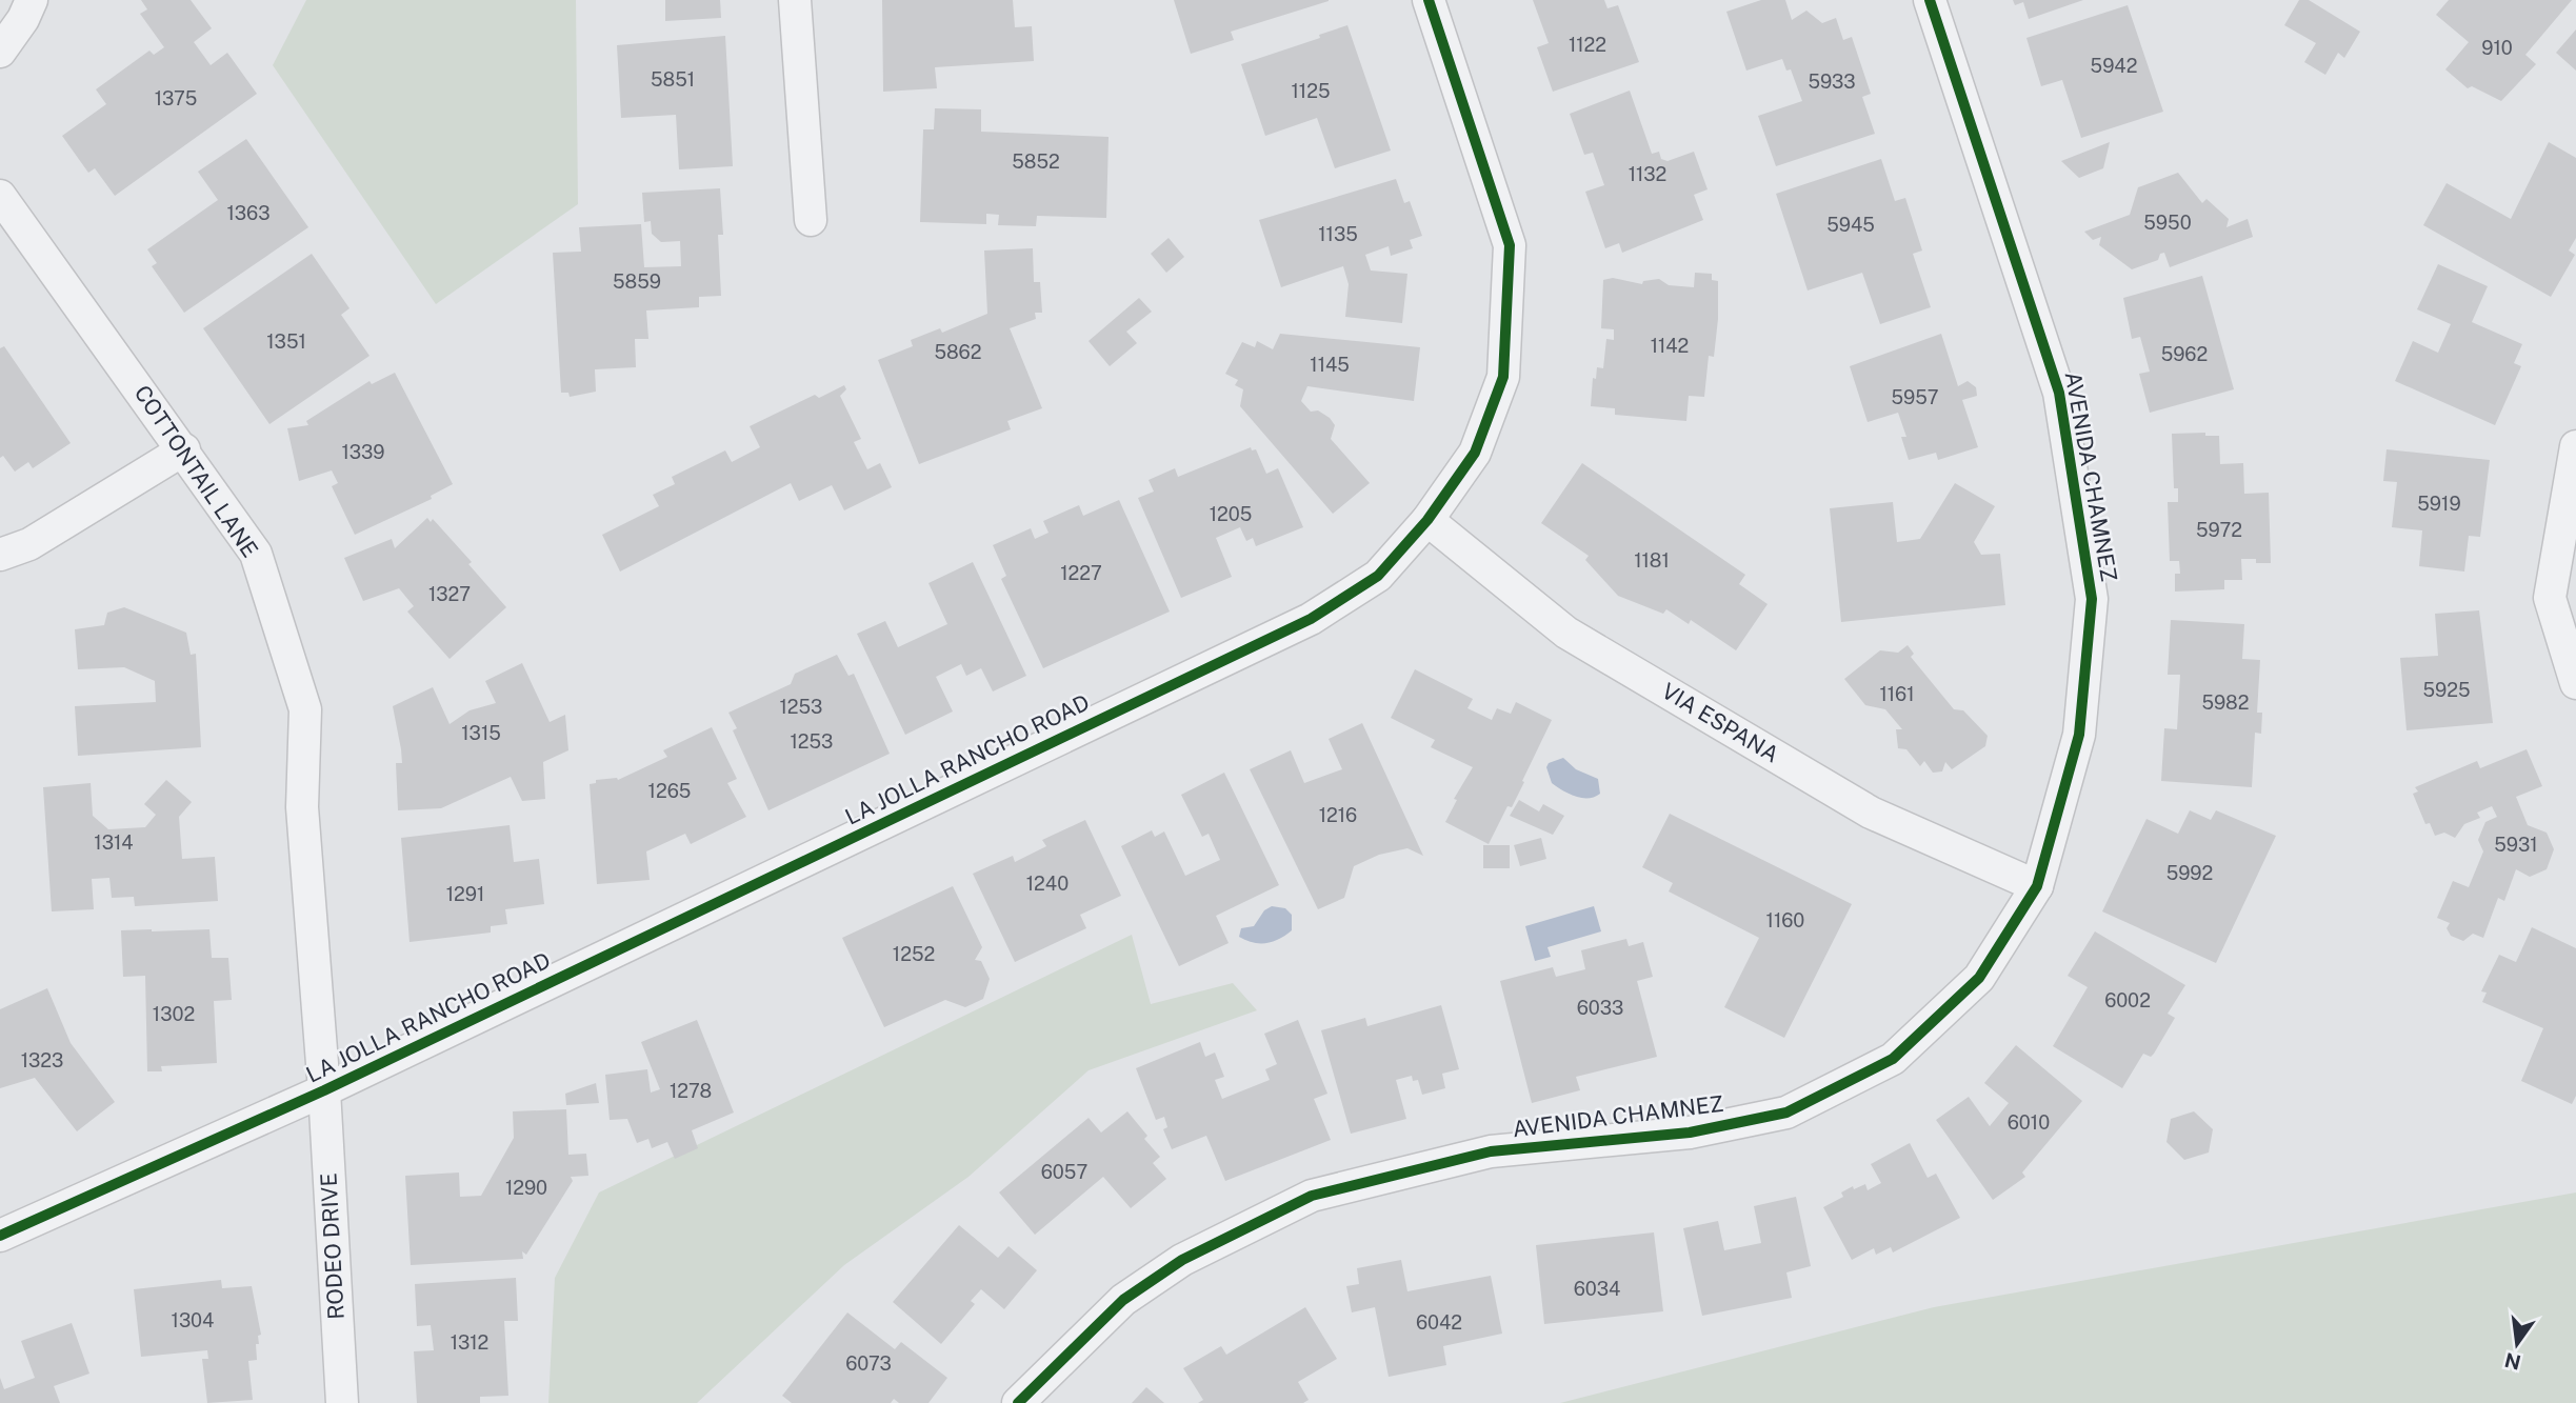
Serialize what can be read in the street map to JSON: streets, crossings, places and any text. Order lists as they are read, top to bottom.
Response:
{
  "streets": {
    "street": [
      "COTTONTAIL LANE",
      "AVENIDA CHAMNEZ",
      "VIA ESPANA",
      "LA JOLLA RANCHO ROAD",
      "RODEO DRIVE"
    ]
  },
  "crossings": [
    ["COTTONTAIL LANE", "LA JOLLA RANCHO ROAD"],
    ["COTTONTAIL LANE", "RODEO DRIVE"],
    ["AVENIDA CHAMNEZ", "VIA ESPANA"],
    ["VIA ESPANA", "LA JOLLA RANCHO ROAD"],
    ["LA JOLLA RANCHO ROAD", "RODEO DRIVE"]
  ],
  "house_numbers": [
    "1122",
    "910",
    "5942",
    "5851",
    "5933",
    "1125",
    "1375",
    "5852",
    "1132",
    "1363",
    "5950",
    "5945",
    "1135",
    "5859",
    "1351",
    "1142",
    "5862",
    "5962",
    "1145",
    "5957",
    "1339",
    "5919",
    "1205",
    "5972",
    "1181",
    "1227",
    "1327",
    "5925",
    "1161",
    "5982",
    "1253",
    "1315",
    "1253",
    "1265",
    "1216",
    "1314",
    "5931",
    "5992",
    "1240",
    "1291",
    "1160",
    "1252",
    "6002",
    "6033",
    "1302",
    "1323",
    "1278",
    "6010",
    "6057",
    "1290",
    "6034",
    "1304",
    "6042",
    "1312",
    "6073"
  ],
  "north": "bottom"
}
